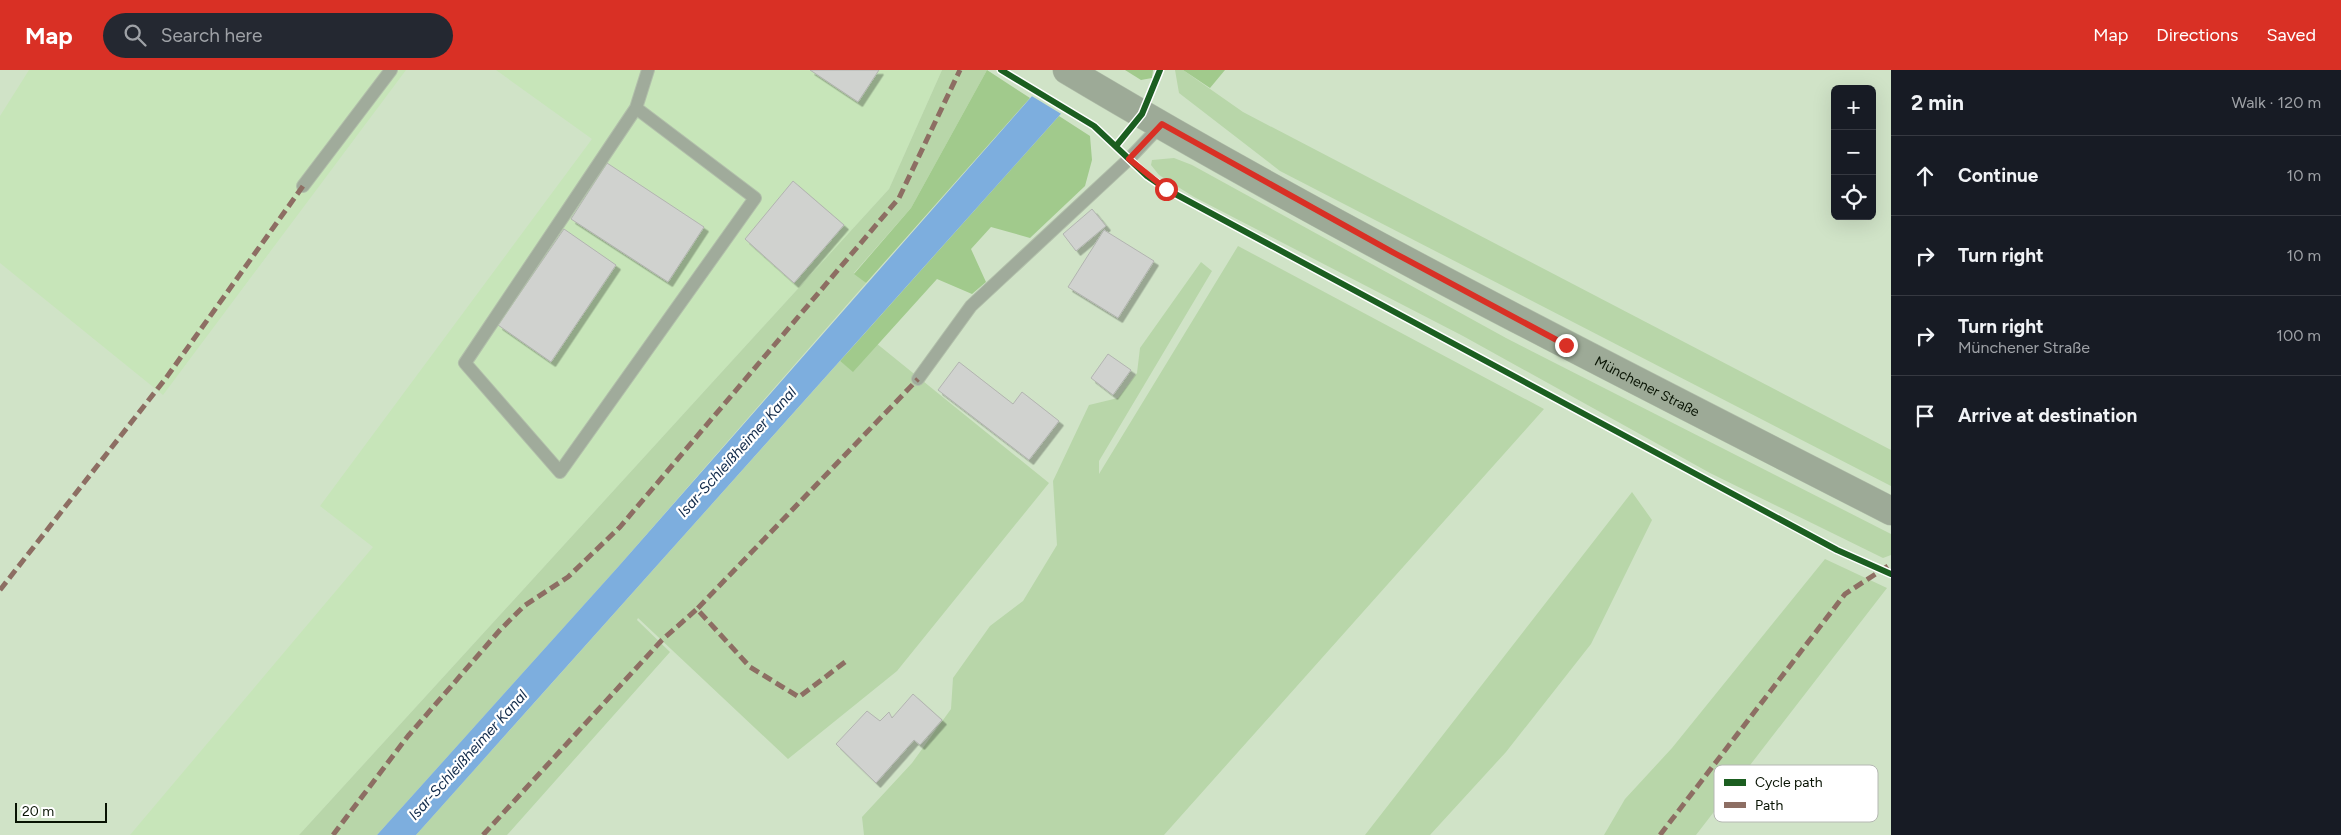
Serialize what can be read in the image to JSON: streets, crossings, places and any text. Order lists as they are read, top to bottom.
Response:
{
  "streets": {
    "main road": ["Münchener Straße"]
  },
  "water": ["Isar-Schleißheimer Kanal"],
  "legend": ["Cycle path", "Path"],
  "scale_bar": "20 m",
  "page": {
    "header": "Map",
    "search": "Search here",
    "nav": ["Map", "Directions", "Saved"],
    "heading": ["2 min", "Walk · 120 m"],
    "map_buttons": ["+", "−"],
    "list": [
      ["Continue", "10 m"],
      ["Turn right", "10 m"],
      ["Turn right", "Münchener Straße", "100 m"],
      "Arrive at destination"
    ],
    "scale": "20 m"
  }
}
